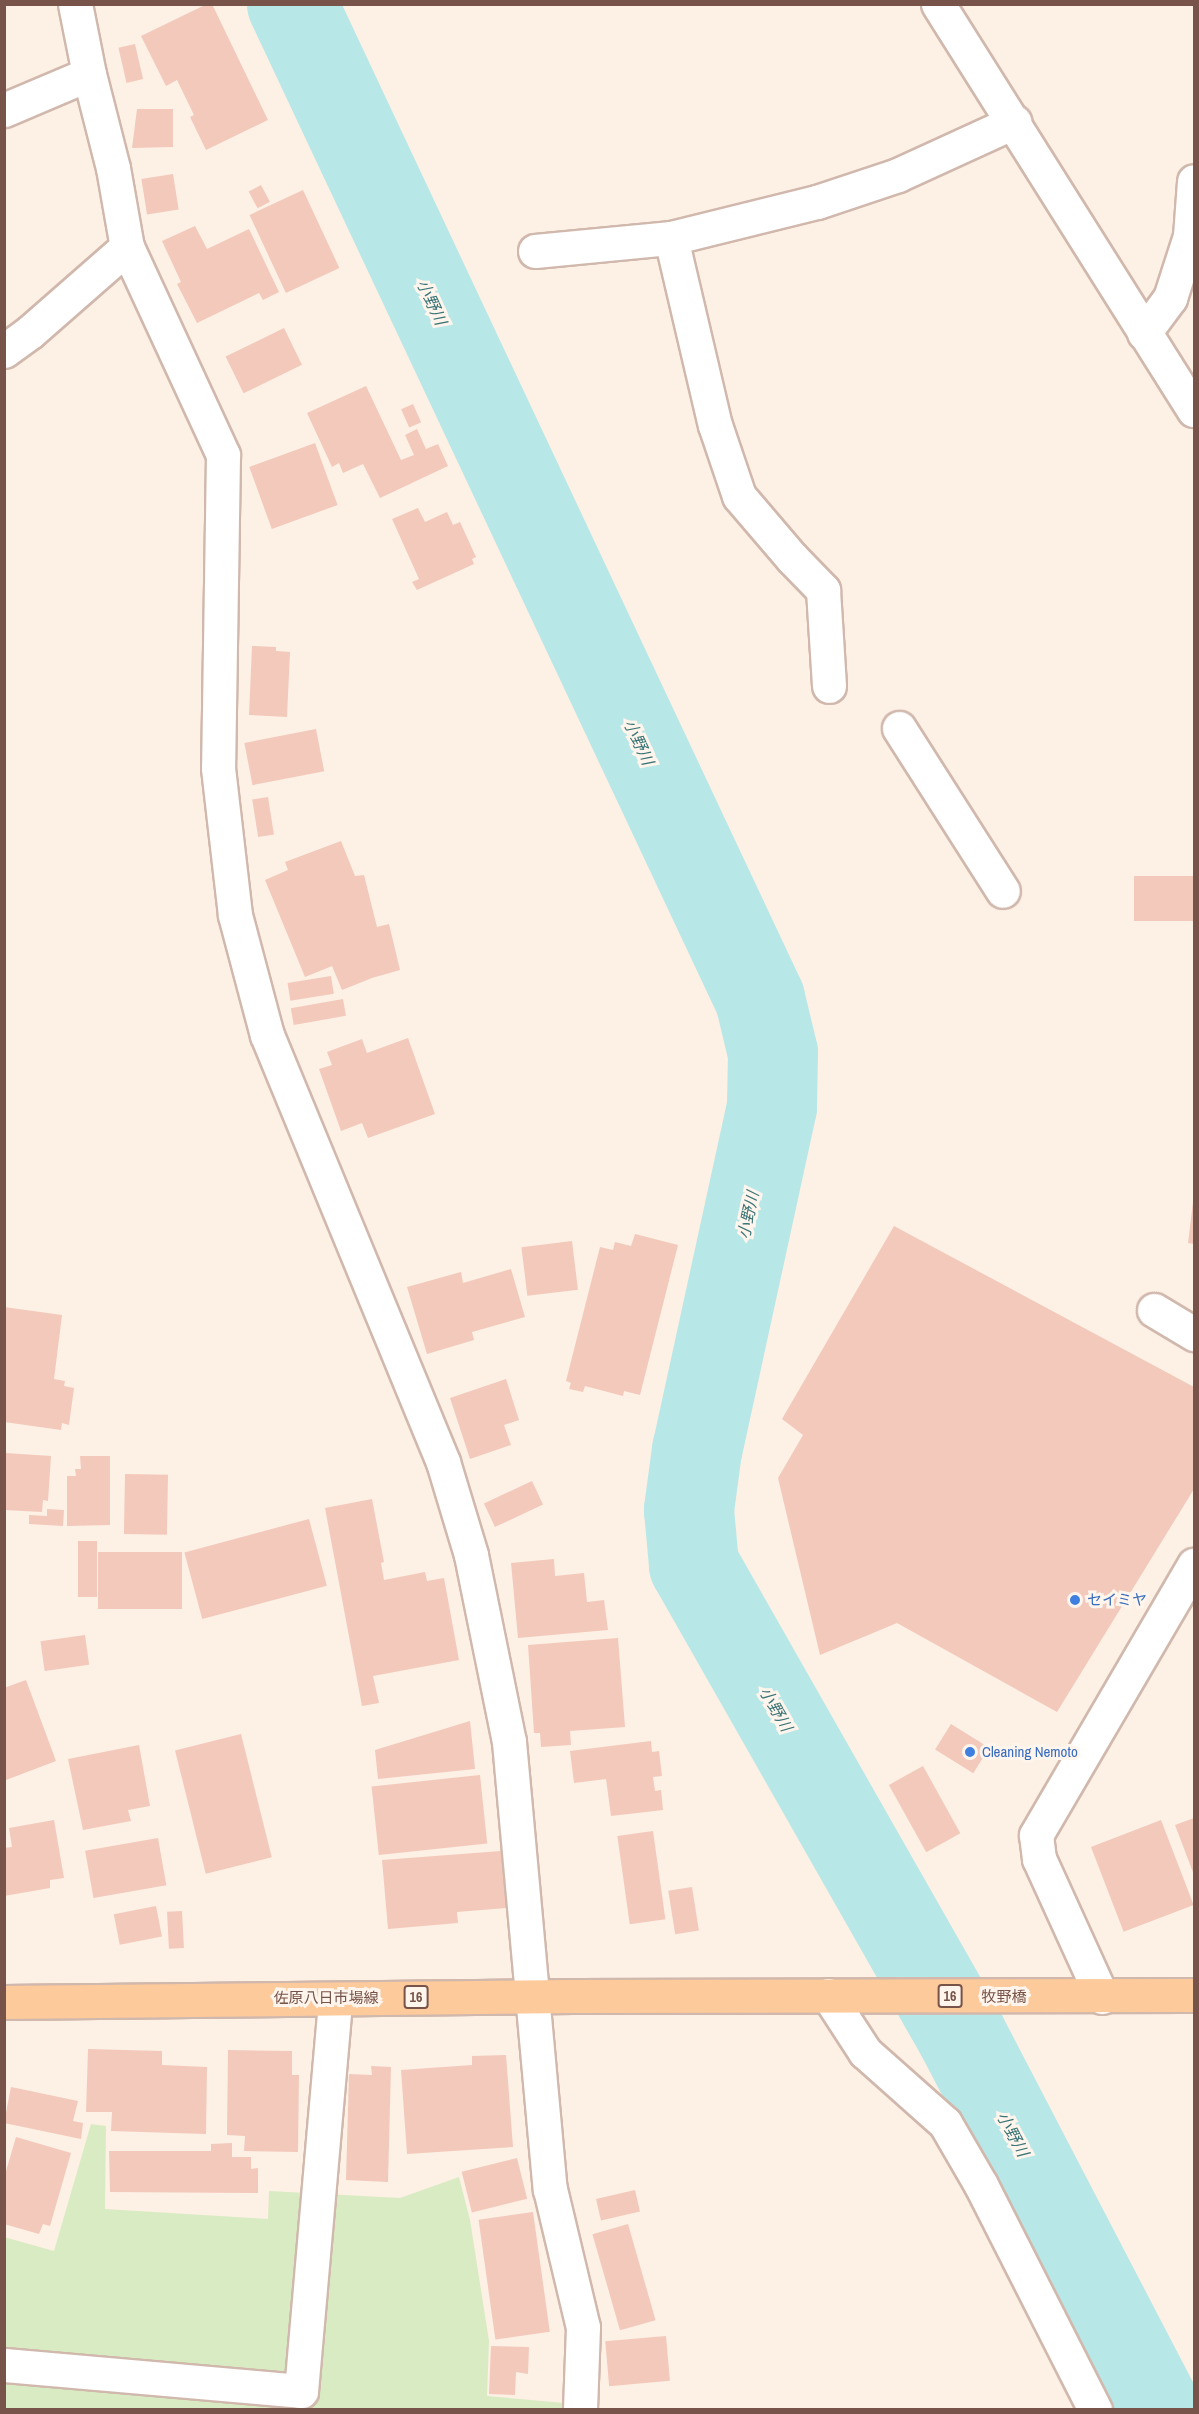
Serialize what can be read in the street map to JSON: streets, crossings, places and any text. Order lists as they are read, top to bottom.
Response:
{
  "streets": {
    "main road": ["16", "牧野橋", "佐原八日市場線"]
  },
  "crossings": [
    ["16", "牧野橋"],
    ["牧野橋", "佐原八日市場線"]
  ],
  "water": ["小野川"],
  "places": ["セイミヤ", "Cleaning Nemoto"]
}
